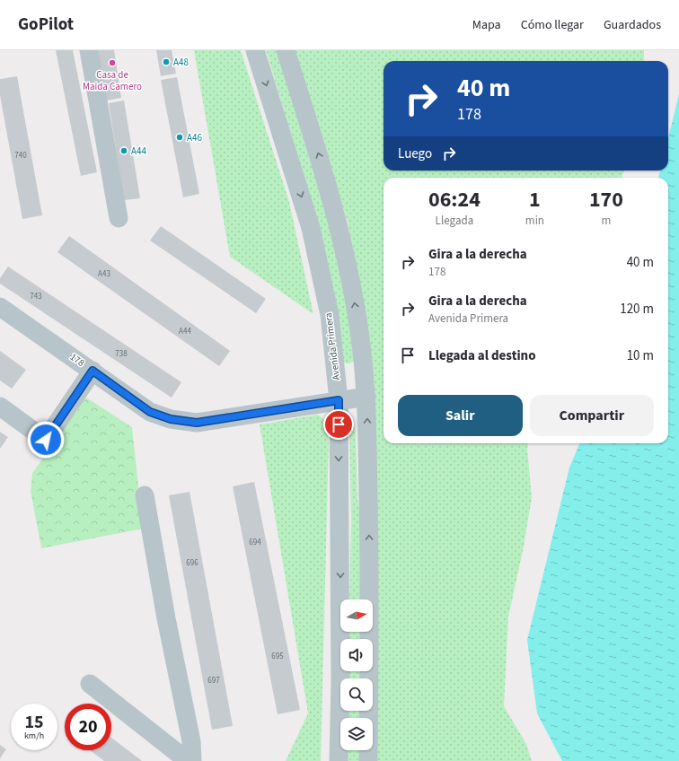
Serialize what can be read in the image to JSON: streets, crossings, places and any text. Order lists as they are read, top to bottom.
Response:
{
  "streets": {
    "street": ["Avenida Primera", "178"]
  },
  "crossings": [
    ["Avenida Primera", "178"]
  ],
  "places": [
    "A48",
    "Casa de Maida Camero",
    "A46",
    "A44"
  ],
  "house_numbers": [
    "740",
    "A43",
    "743",
    "A44",
    "738",
    "694",
    "696",
    "695",
    "697"
  ],
  "north": "right",
  "page": {
    "header": "GoPilot",
    "nav": ["Mapa", "Cómo llegar", "Guardados"],
    "turn": ["40 m", "178"],
    "then": "Luego",
    "eta": [
      "06:24",
      "Llegada",
      "1",
      "min",
      "170",
      "m"
    ],
    "list": [
      {
        "name": "Gira a la derecha",
        "note": "178",
        "value": "40 m"
      },
      {
        "name": "Gira a la derecha",
        "note": "Avenida Primera",
        "value": "120 m"
      },
      {
        "name": "Llegada al destino",
        "value": "10 m"
      }
    ],
    "buttons": ["Salir", "Compartir"],
    "speed": "15 km/h",
    "limit": "20"
  }
}
